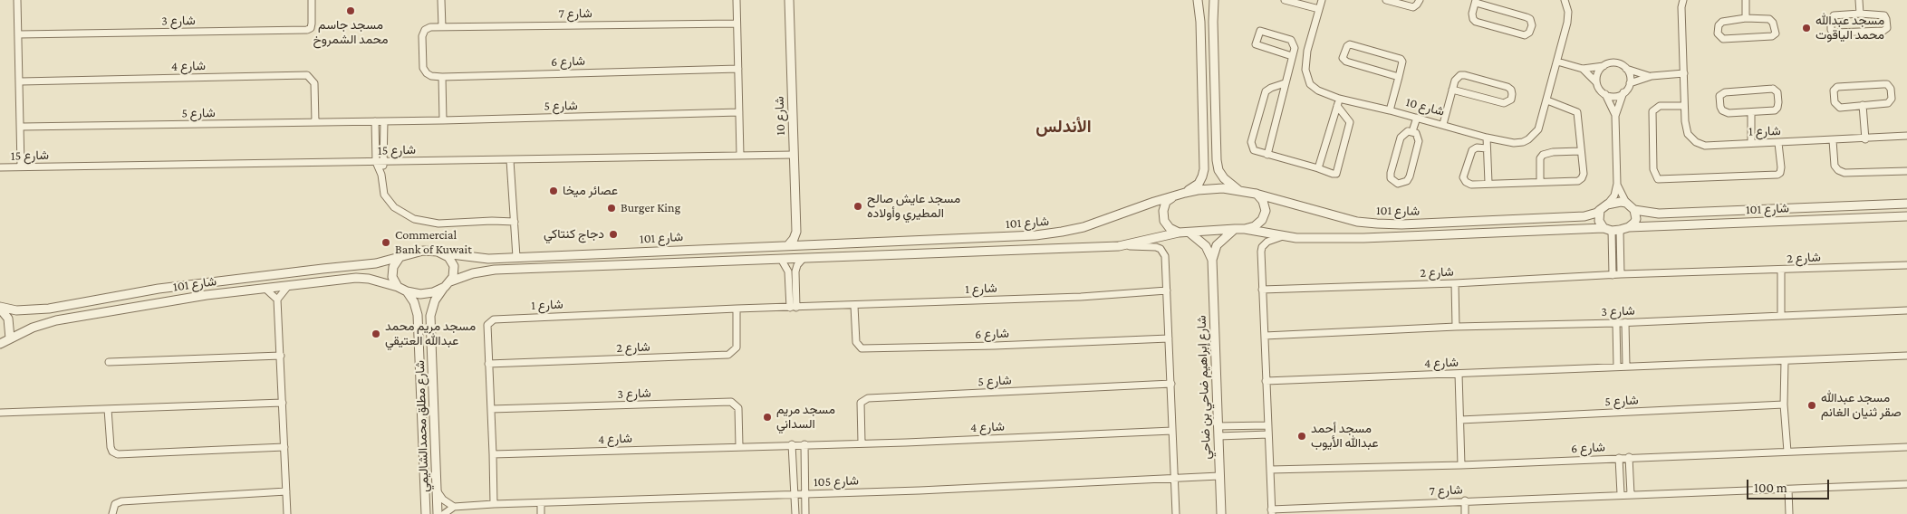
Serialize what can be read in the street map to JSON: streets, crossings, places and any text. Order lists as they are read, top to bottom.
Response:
{
  "streets": {
    "street": [
      "شارع 7",
      "شارع 3",
      "شارع 6",
      "شارع 4",
      "شارع 5",
      "شارع 10",
      "شارع 1",
      "شارع 15",
      "شارع 101",
      "شارع 2",
      "شارع إبراهيم ضاحي بن ضاحي",
      "شارع مطلق محمدالشاليمي",
      "شارع 105"
    ]
  },
  "crossings": [
    ["شارع 7", "شارع 6"],
    ["شارع 3", "شارع 4"],
    ["شارع 3", "شارع 1"],
    ["شارع 6", "شارع 1"],
    ["شارع 4", "شارع 5"],
    ["شارع 4", "شارع 1"],
    ["شارع 10", "شارع 15"],
    ["شارع 1", "شارع 2"],
    ["شارع 1", "شارع 105"],
    ["شارع 101", "شارع إبراهيم ضاحي بن ضاحي"],
    ["شارع 101", "شارع مطلق محمدالشاليمي"],
    ["شارع إبراهيم ضاحي بن ضاحي", "شارع 105"]
  ],
  "districts": ["الأندلس"],
  "places": [
    "مسجد جاسم محمد الشمروخ",
    "مسجد عبدالله محمد الياقوت",
    "عصائر ميخا",
    "مسجد عايش صالح المطيري وأولاده",
    "Burger King",
    "دجاج كنتاكي",
    "Commercial Bank of Kuwait",
    "مسجد مريم محمد عبدالله العتيقي",
    "مسجد عبدالله صقر ثنيان الغانم",
    "مسجد مريم السداني",
    "مسجد أحمد عبدالله الأيوب"
  ],
  "scale_bar": "100 m"
}
